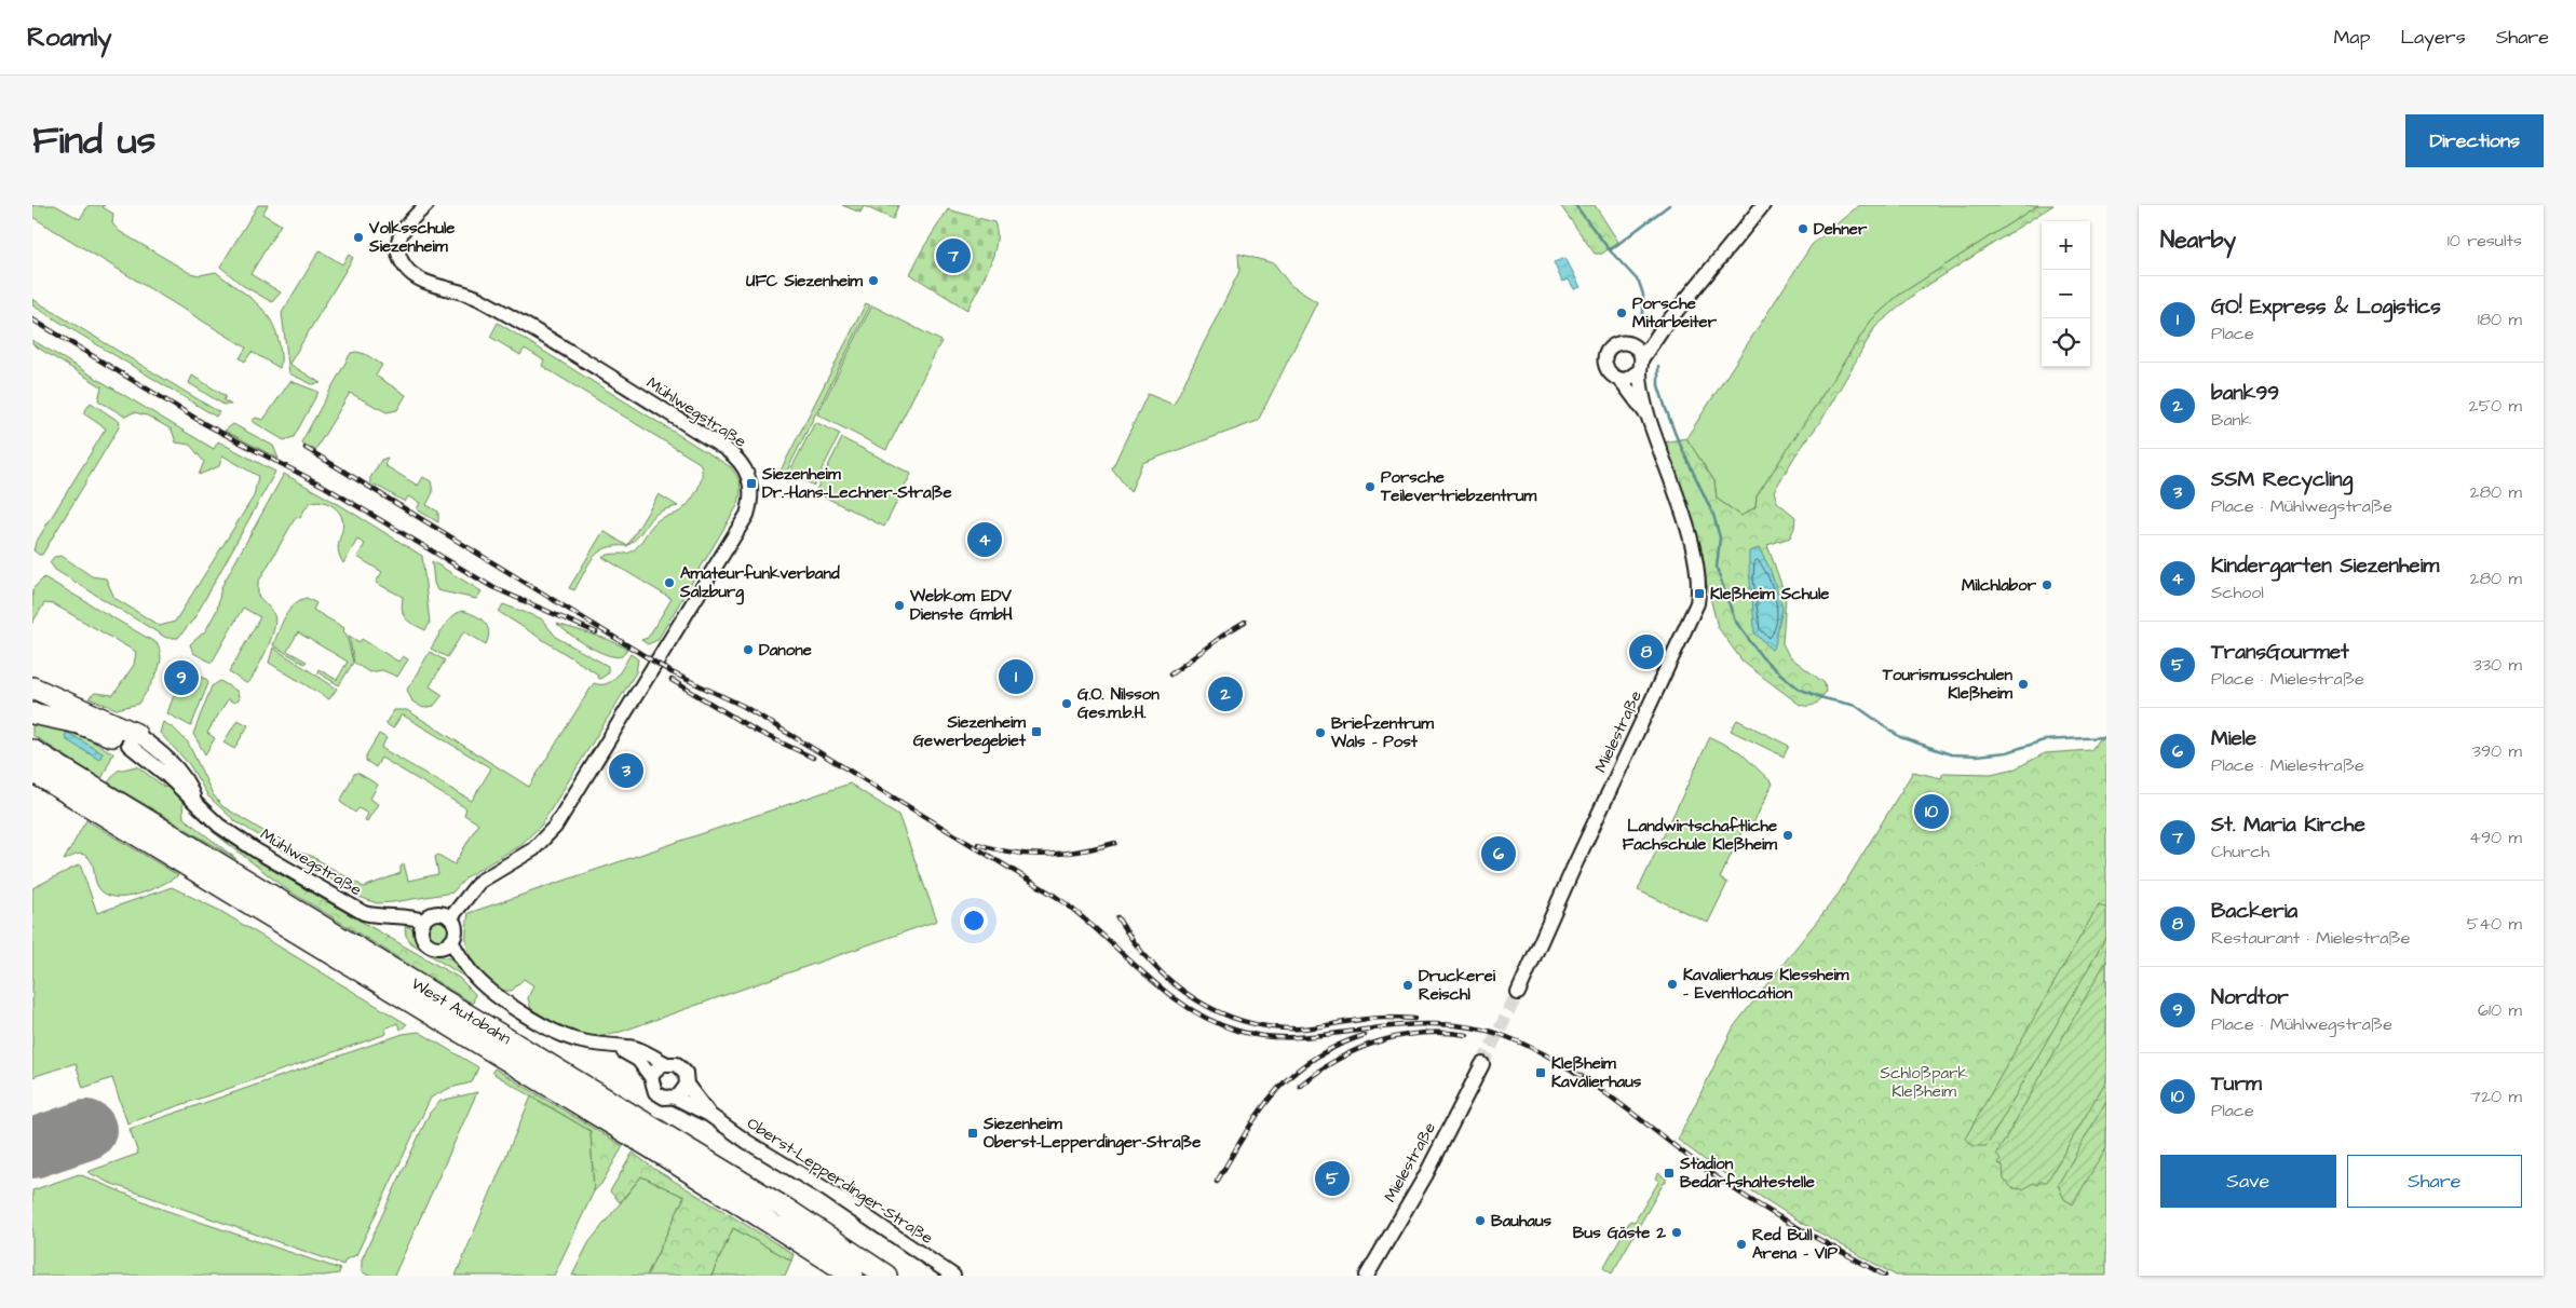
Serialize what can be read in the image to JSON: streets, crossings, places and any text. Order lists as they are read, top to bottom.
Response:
{
  "streets": {
    "highway": ["West Autobahn"],
    "street": ["Mühlwegstraße", "Mielestraße", "Oberst-Lepperdinger-Straße"]
  },
  "crossings": [
    ["Mühlwegstraße", "Oberst-Lepperdinger-Straße"]
  ],
  "parks": ["Schloßpark Kleßheim"],
  "places": {
    "other": [
      "Dehner",
      "Volksschule Siezenheim",
      "UFC Siezenheim",
      "Porsche Mitarbeiter",
      "Porsche Teilevertriebzentrum",
      "Amateurfunkverband Salzburg",
      "Milchlabor",
      "Webkom EDV Dienste GmbH",
      "Danone",
      "Tourismusschulen Kleßheim",
      "G.O. Nilsson Ges.m.b.H.",
      "Briefzentrum Wals - Post",
      "Landwirtschaftliche Fachschule Kleßheim",
      "Kavalierhaus Klessheim - Eventlocation",
      "Druckerei Reischl",
      "Bauhaus",
      "Bus Gäste 2",
      "Red Bull Arena - VIP"
    ],
    "transit": [
      "Siezenheim Dr.-Hans-Lechner-Straße",
      "Kleßheim Schule",
      "Siezenheim Gewerbegebiet",
      "Kleßheim Kavalierhaus",
      "Siezenheim Oberst-Lepperdinger-Straße",
      "Stadion Bedarfshaltestelle"
    ]
  },
  "page": {
    "header": "Roamly",
    "nav": ["Map", "Layers", "Share"],
    "title": "Find us",
    "buttons": [
      "Directions",
      ["Save", "Share"]
    ],
    "heading": ["Nearby", "10 results"],
    "map_buttons": ["+", "−"],
    "pins": [
      "7",
      "4",
      "8",
      "1",
      "9",
      "2",
      "3",
      "10",
      "6",
      "5"
    ],
    "list": [
      {
        "mark": "1",
        "name": "GO! Express & Logistics",
        "note": "Place",
        "value": "180 m"
      },
      {
        "mark": "2",
        "name": "bank99",
        "note": "Bank",
        "value": "250 m"
      },
      {
        "mark": "3",
        "name": "SSM Recycling",
        "note": "Place · Mühlwegstraße",
        "value": "280 m"
      },
      {
        "mark": "4",
        "name": "Kindergarten Siezenheim",
        "note": "School",
        "value": "280 m"
      },
      {
        "mark": "5",
        "name": "TransGourmet",
        "note": "Place · Mielestraße",
        "value": "330 m"
      },
      {
        "mark": "6",
        "name": "Miele",
        "note": "Place · Mielestraße",
        "value": "390 m"
      },
      {
        "mark": "7",
        "name": "St. Maria Kirche",
        "note": "Church",
        "value": "490 m"
      },
      {
        "mark": "8",
        "name": "Backeria",
        "note": "Restaurant · Mielestraße",
        "value": "540 m"
      },
      {
        "mark": "9",
        "name": "Nordtor",
        "note": "Place · Mühlwegstraße",
        "value": "610 m"
      },
      {
        "mark": "10",
        "name": "Turm",
        "note": "Place",
        "value": "720 m"
      }
    ]
  }
}
